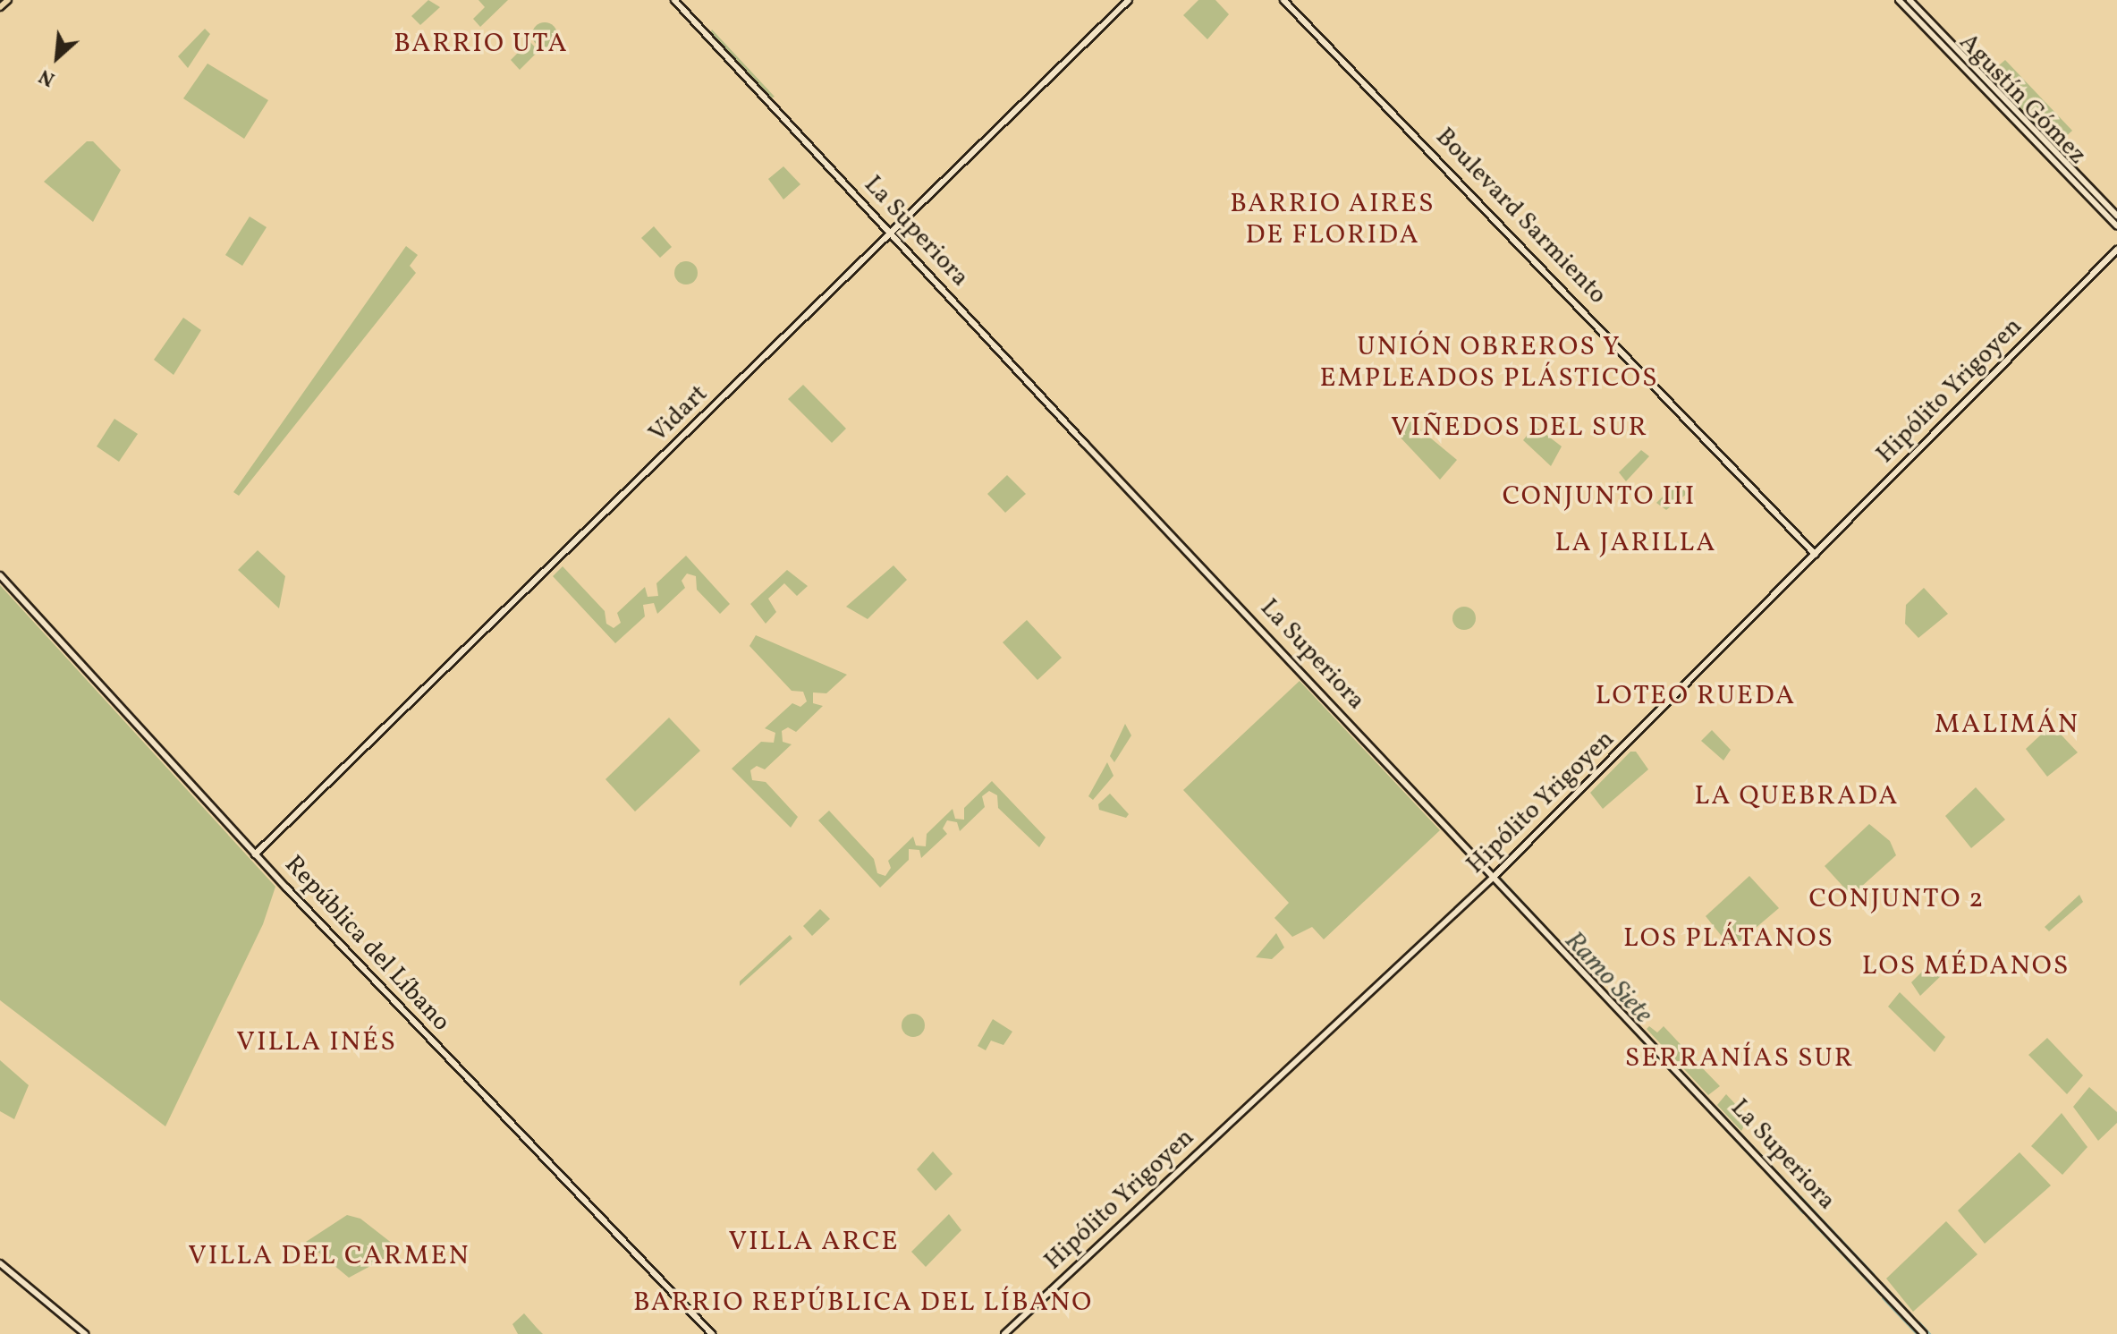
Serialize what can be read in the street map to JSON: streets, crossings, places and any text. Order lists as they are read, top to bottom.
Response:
{
  "streets": {
    "main road": [
      "Agustín Gómez",
      "Boulevard Sarmiento",
      "La Superiora",
      "Hipólito Yrigoyen",
      "Vidart",
      "República del Líbano"
    ]
  },
  "crossings": [
    ["Boulevard Sarmiento", "Hipólito Yrigoyen"],
    ["La Superiora", "Hipólito Yrigoyen"],
    ["La Superiora", "Vidart"],
    ["Vidart", "República del Líbano"]
  ],
  "districts": [
    "BARRIO UTA",
    "BARRIO AIRES DE FLORIDA",
    "UNIÓN OBREROS Y EMPLEADOS PLÁSTICOS",
    "VIÑEDOS DEL SUR",
    "CONJUNTO III",
    "LA JARILLA",
    "LOTEO RUEDA",
    "MALIMÁN",
    "LA QUEBRADA",
    "CONJUNTO 2",
    "LOS PLÁTANOS",
    "LOS MÉDANOS",
    "VILLA INÉS",
    "SERRANÍAS SUR",
    "VILLA ARCE",
    "VILLA DEL CARMEN",
    "BARRIO REPÚBLICA DEL LÍBANO"
  ],
  "water": ["Ramo Siete"],
  "north": "bottom left"
}
